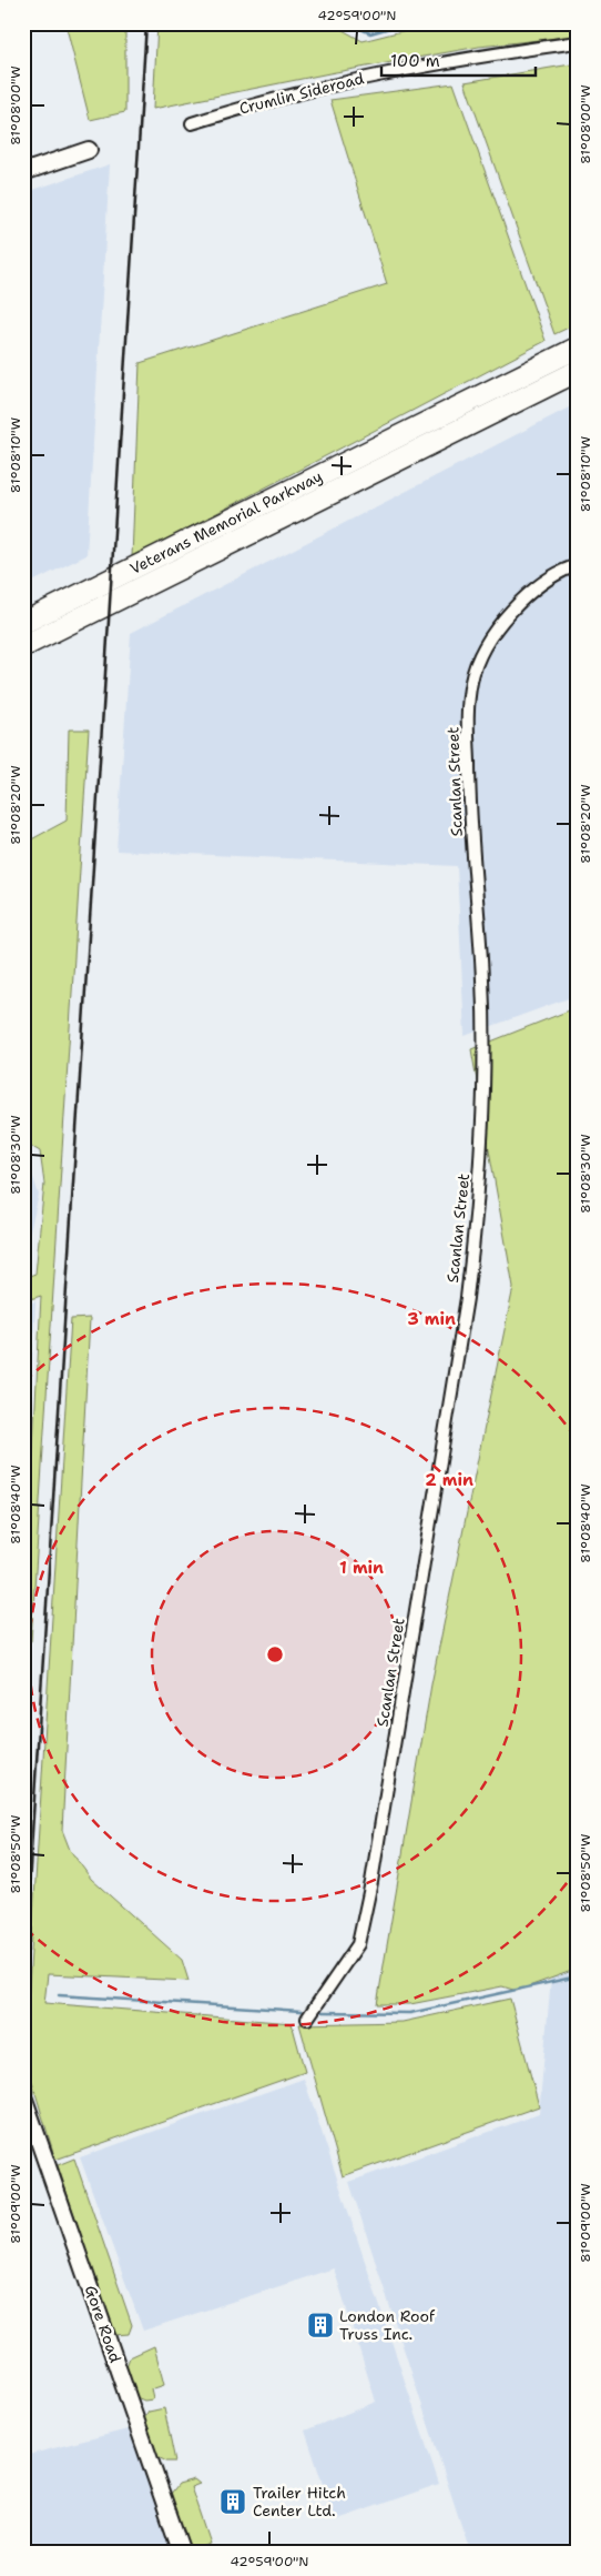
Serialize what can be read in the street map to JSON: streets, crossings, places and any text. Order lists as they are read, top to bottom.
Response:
{
  "streets": {
    "highway": ["Veterans Memorial Parkway"],
    "main road": ["Gore Road"],
    "street": ["Crumlin Sideroad", "Scanlan Street"]
  },
  "places": {
    "building": ["London Roof Truss Inc.", "Trailer Hitch Center Ltd."]
  },
  "scale_bar": "100 m",
  "coordinates": [
    "42°59'00\"N",
    "81°08'00\"W",
    "81°08'10\"W",
    "81°08'20\"W",
    "81°08'30\"W",
    "81°08'40\"W",
    "81°08'50\"W",
    "81°09'00\"W"
  ],
  "rings": ["3 min", "2 min", "1 min"]
}
